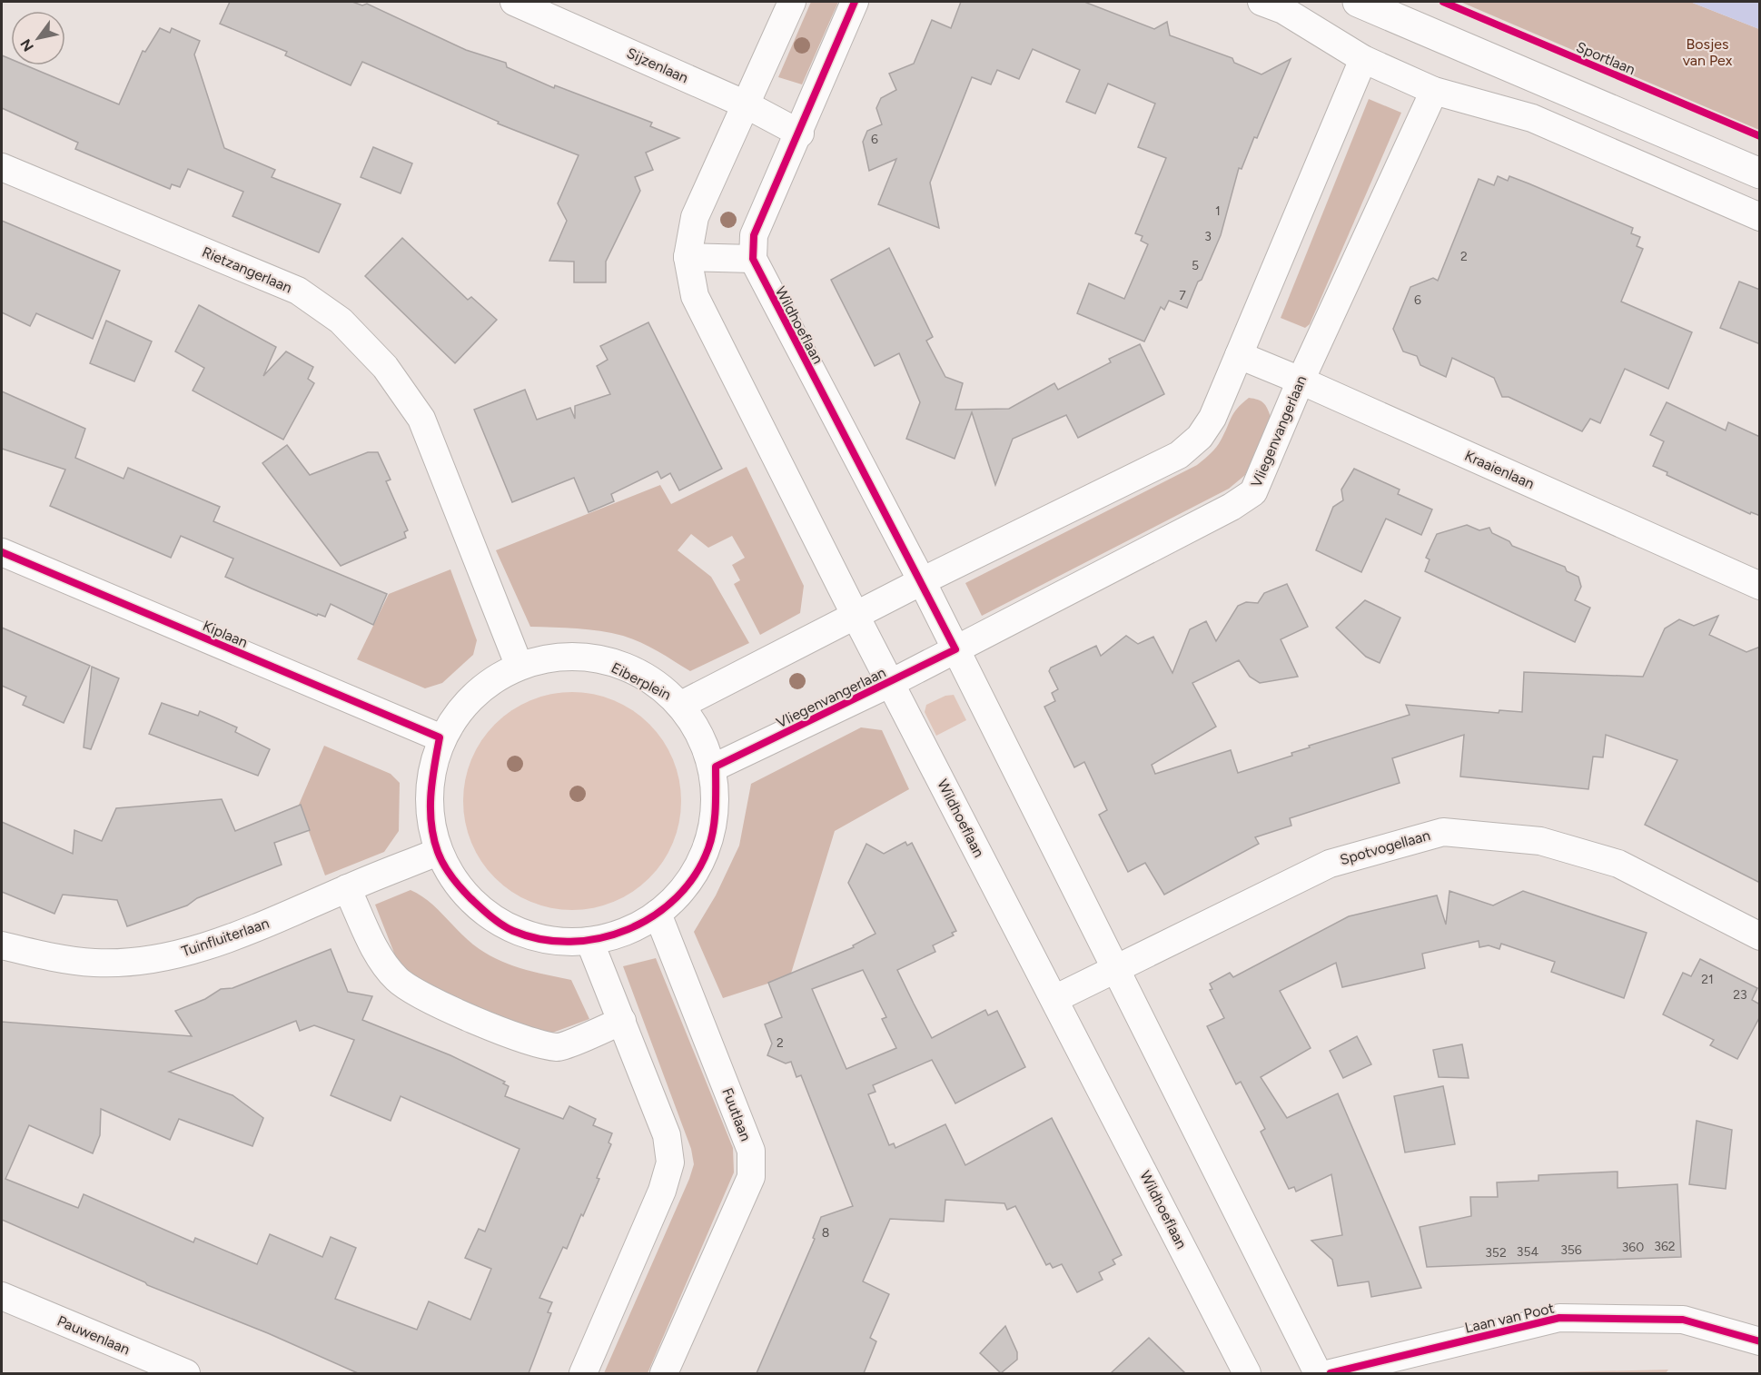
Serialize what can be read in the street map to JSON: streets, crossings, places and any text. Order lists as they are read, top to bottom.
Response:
{
  "streets": {
    "street": [
      "Sijzenlaan",
      "Rietzangerlaan",
      "Wildhoeflaan",
      "Vliegenvangerlaan",
      "Kraaienlaan",
      "Kiplaan",
      "Eiberplein",
      "Spotvogellaan",
      "Tuinfluiterlaan",
      "Fuutlaan",
      "Laan van Poot",
      "Pauwenlaan"
    ],
    "cycle path": ["Sportlaan"]
  },
  "crossings": [
    ["Sijzenlaan", "Wildhoeflaan"],
    ["Rietzangerlaan", "Eiberplein"],
    ["Wildhoeflaan", "Vliegenvangerlaan"],
    ["Wildhoeflaan", "Spotvogellaan"],
    ["Vliegenvangerlaan", "Kraaienlaan"],
    ["Vliegenvangerlaan", "Eiberplein"],
    ["Kiplaan", "Eiberplein"],
    ["Eiberplein", "Tuinfluiterlaan"],
    ["Eiberplein", "Fuutlaan"]
  ],
  "parks": ["Bosjes van Pex"],
  "house_numbers": [
    "6",
    "1",
    "3",
    "2",
    "5",
    "7",
    "6",
    "21",
    "23",
    "2",
    "8",
    "362",
    "360",
    "356",
    "354",
    "352"
  ],
  "north": "bottom left"
}
